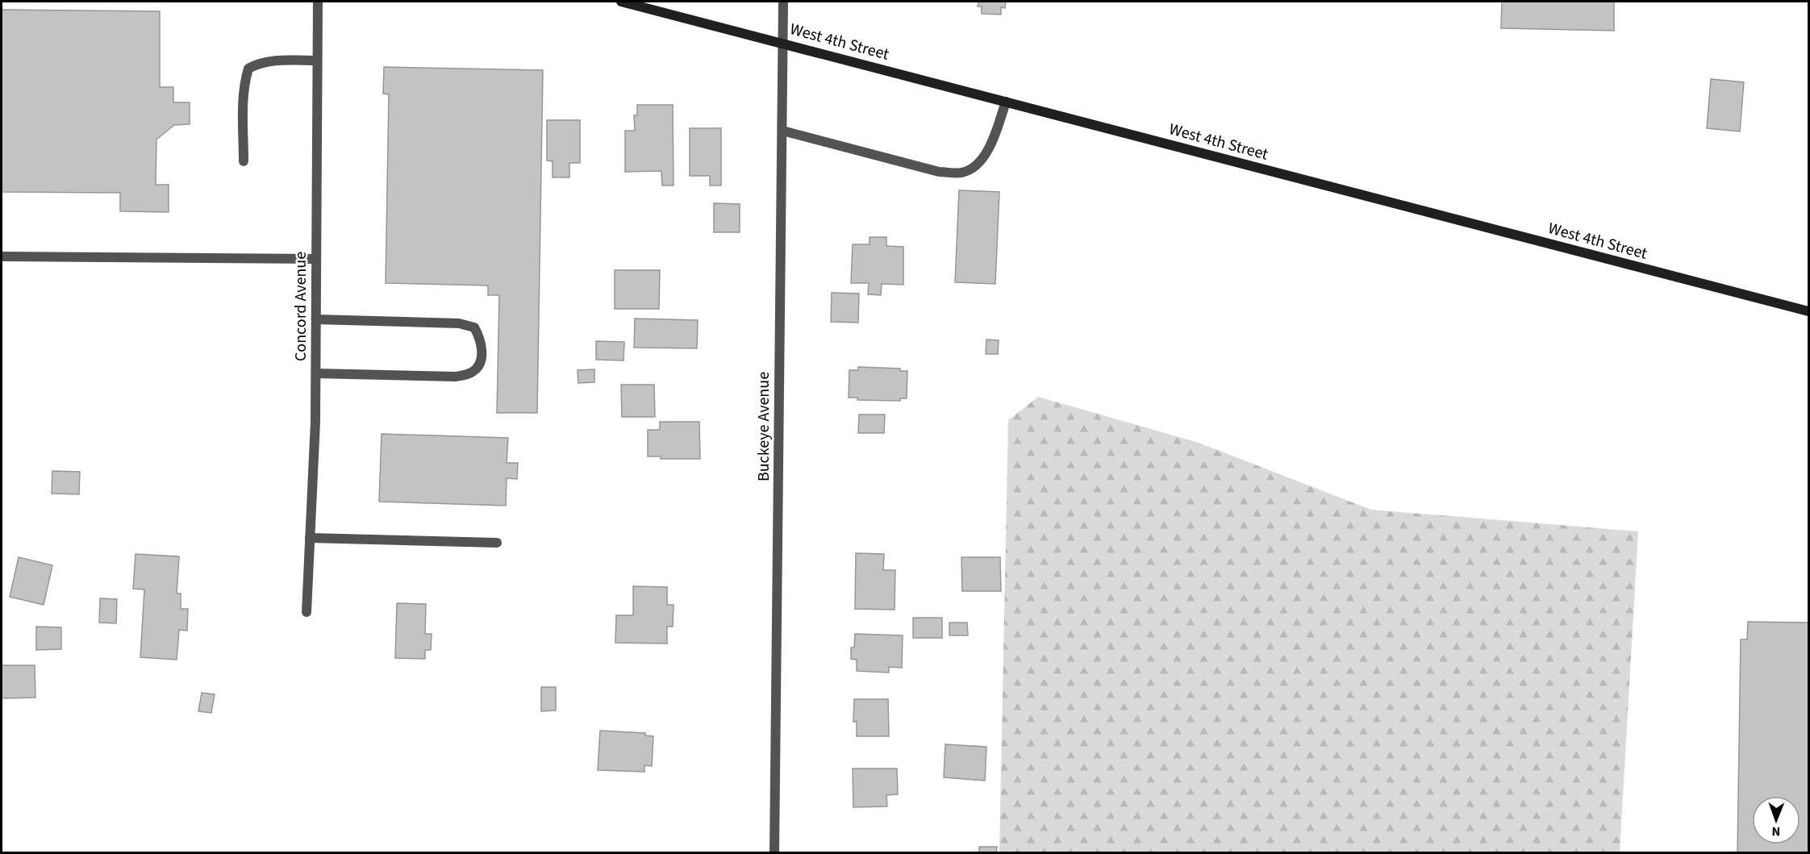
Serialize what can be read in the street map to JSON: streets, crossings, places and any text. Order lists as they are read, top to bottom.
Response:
{
  "streets": {
    "main road": ["West 4th Street"],
    "street": ["Concord Avenue", "Buckeye Avenue"]
  },
  "crossings": [
    ["West 4th Street", "Buckeye Avenue"]
  ],
  "north": "bottom"
}
